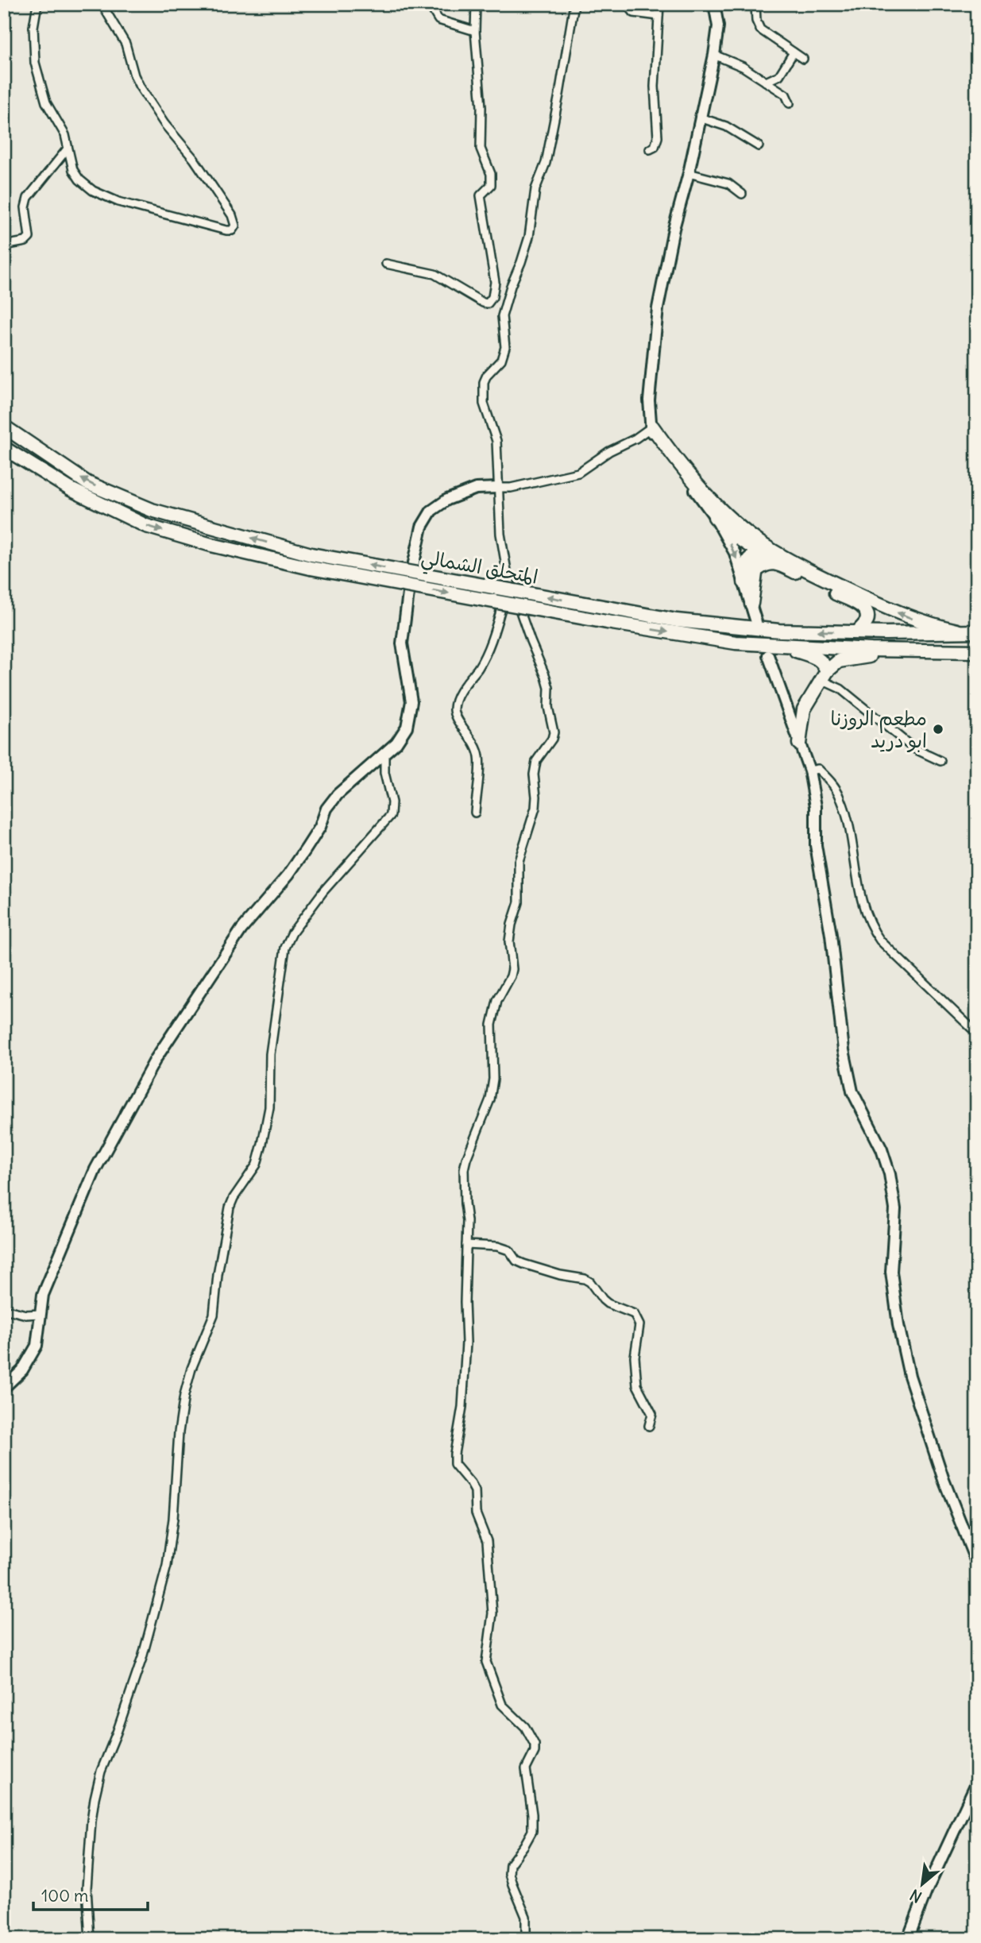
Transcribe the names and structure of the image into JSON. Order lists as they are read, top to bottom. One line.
{"streets":{"highway":["المتحلق الشمالي"]},"places":["مطعم الروزنا ابو دريد"],"scale_bar":"100 m","north":"bottom left"}
